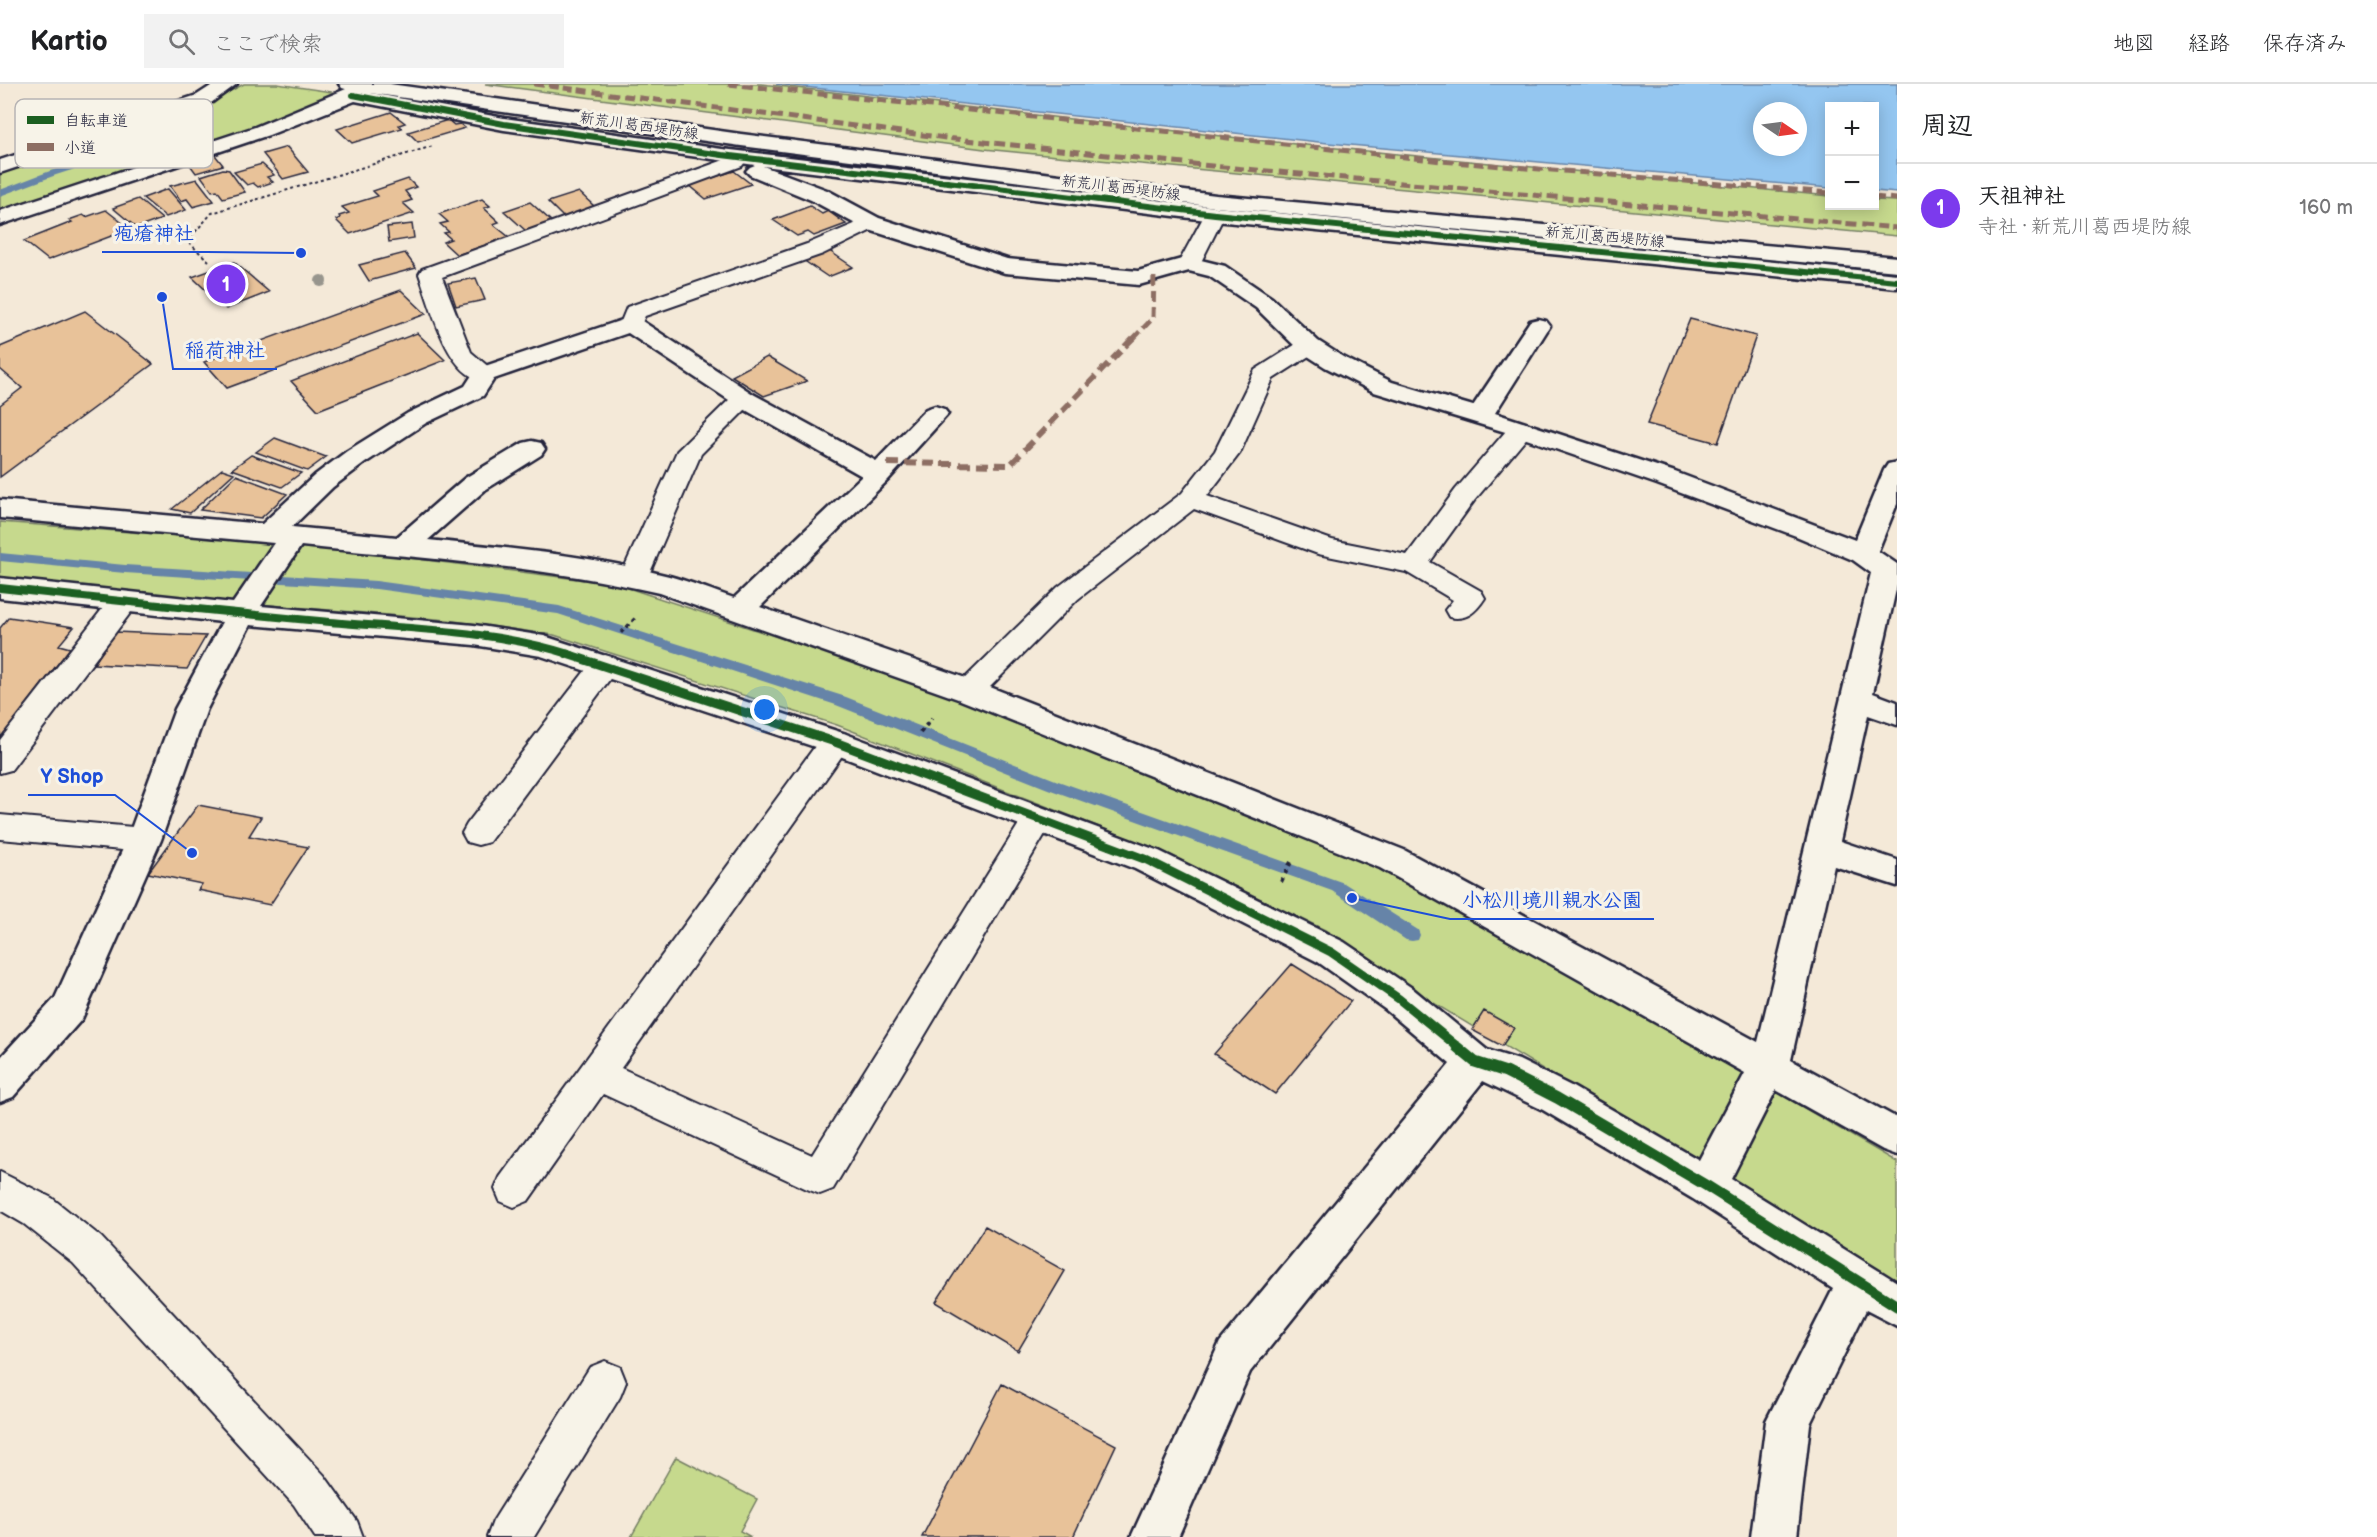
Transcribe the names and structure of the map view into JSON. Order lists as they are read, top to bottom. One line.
{"streets":{"street":["新荒川葛西堤防線"]},"places":["疱瘡神社","稲荷神社","Y Shop","小松川境川親水公園"],"legend":["自転車道","小道"],"north":"right","page":{"header":"Kartio","search":"ここで検索","nav":["地図","経路","保存済み"],"heading":"周辺","map_buttons":["+","−"],"list":[{"mark":"1","name":"天祖神社","note":"寺社 · 新荒川葛西堤防線","value":"160 m"}],"pins":"1"}}
